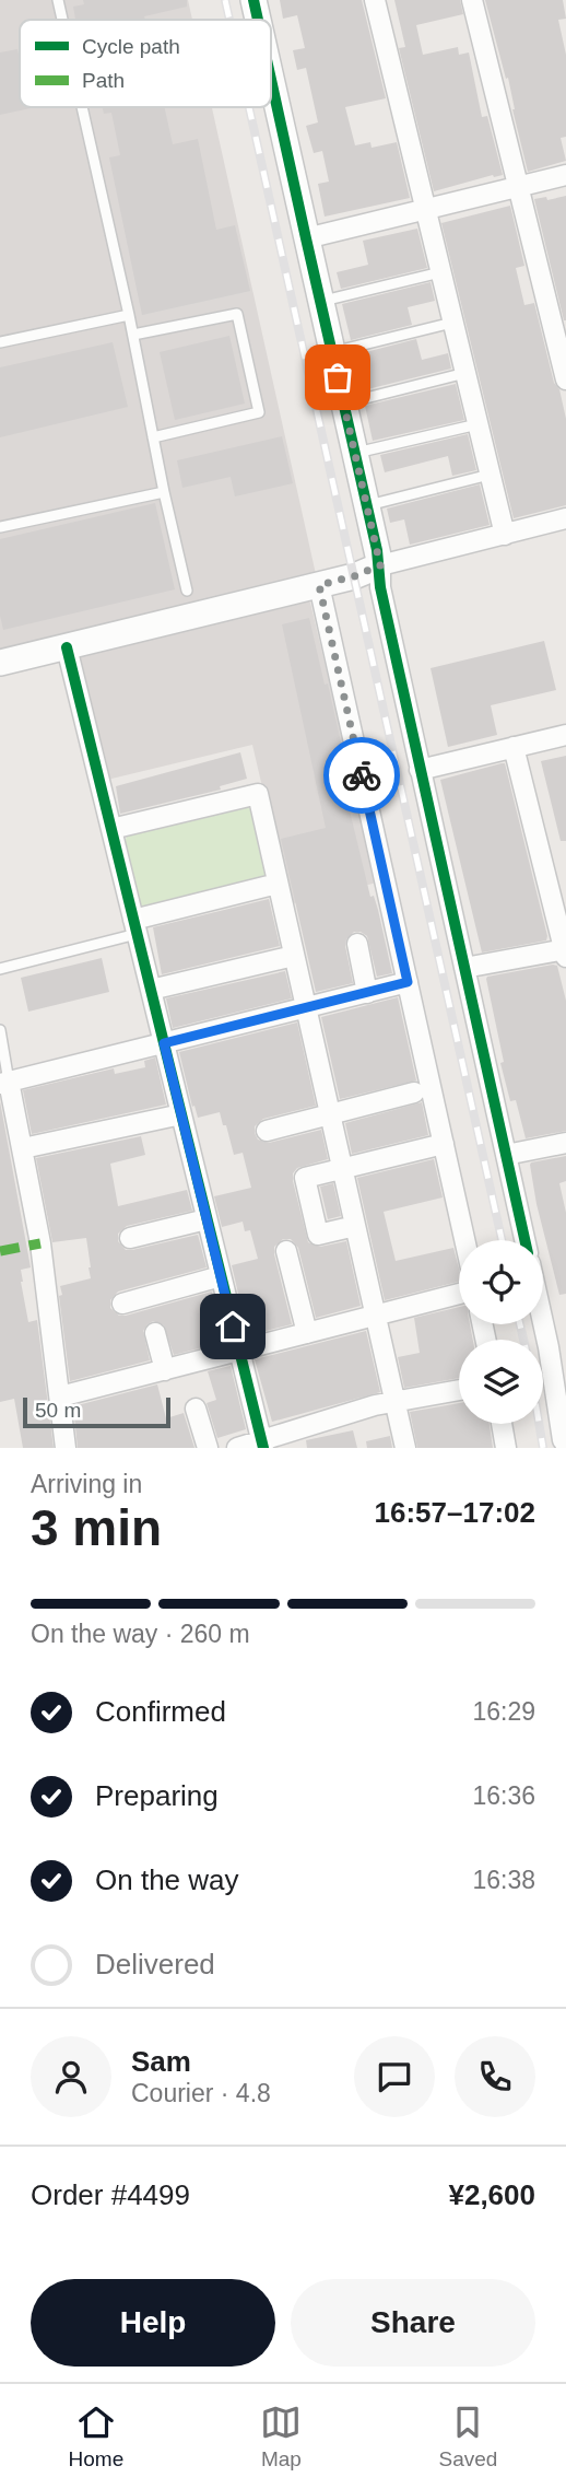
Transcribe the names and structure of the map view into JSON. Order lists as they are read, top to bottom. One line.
{"legend":["Cycle path","Path"],"scale_bar":"50 m","page":{"scale":"50 m","heading":["3 min","Arriving in","16:57–17:02"],"panel":["Sam","Courier · 4.8","Order #4499","¥2,600"],"bar":"On the way · 260 m","list":[["Confirmed","16:29"],["Preparing","16:36"],["On the way","16:38"],"Delivered"],"buttons":["Help","Share"],"tabs":["Home","Map","Saved"]}}
